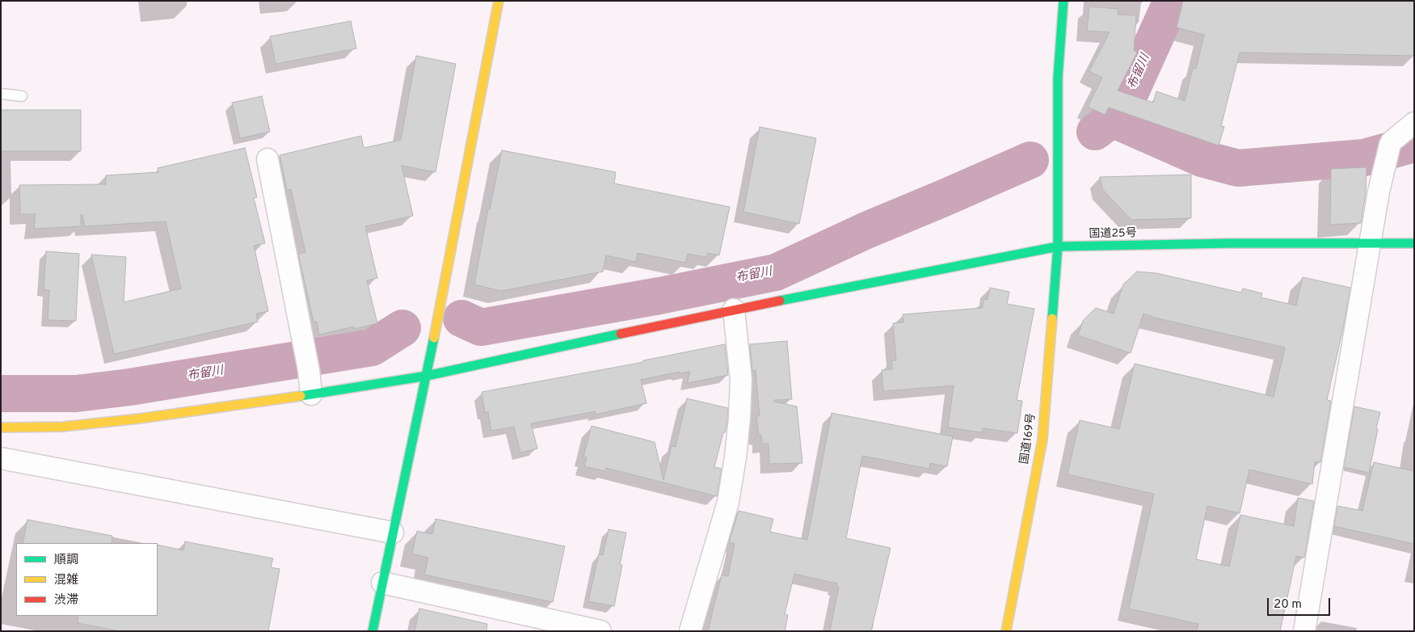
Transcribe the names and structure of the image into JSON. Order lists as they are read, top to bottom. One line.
{"streets":{"main road":["国道25号","国道169号"]},"crossings":[["国道25号","国道169号"]],"water":["布留川"],"legend":["順調","混雑","渋滞"],"scale_bar":"20 m"}
